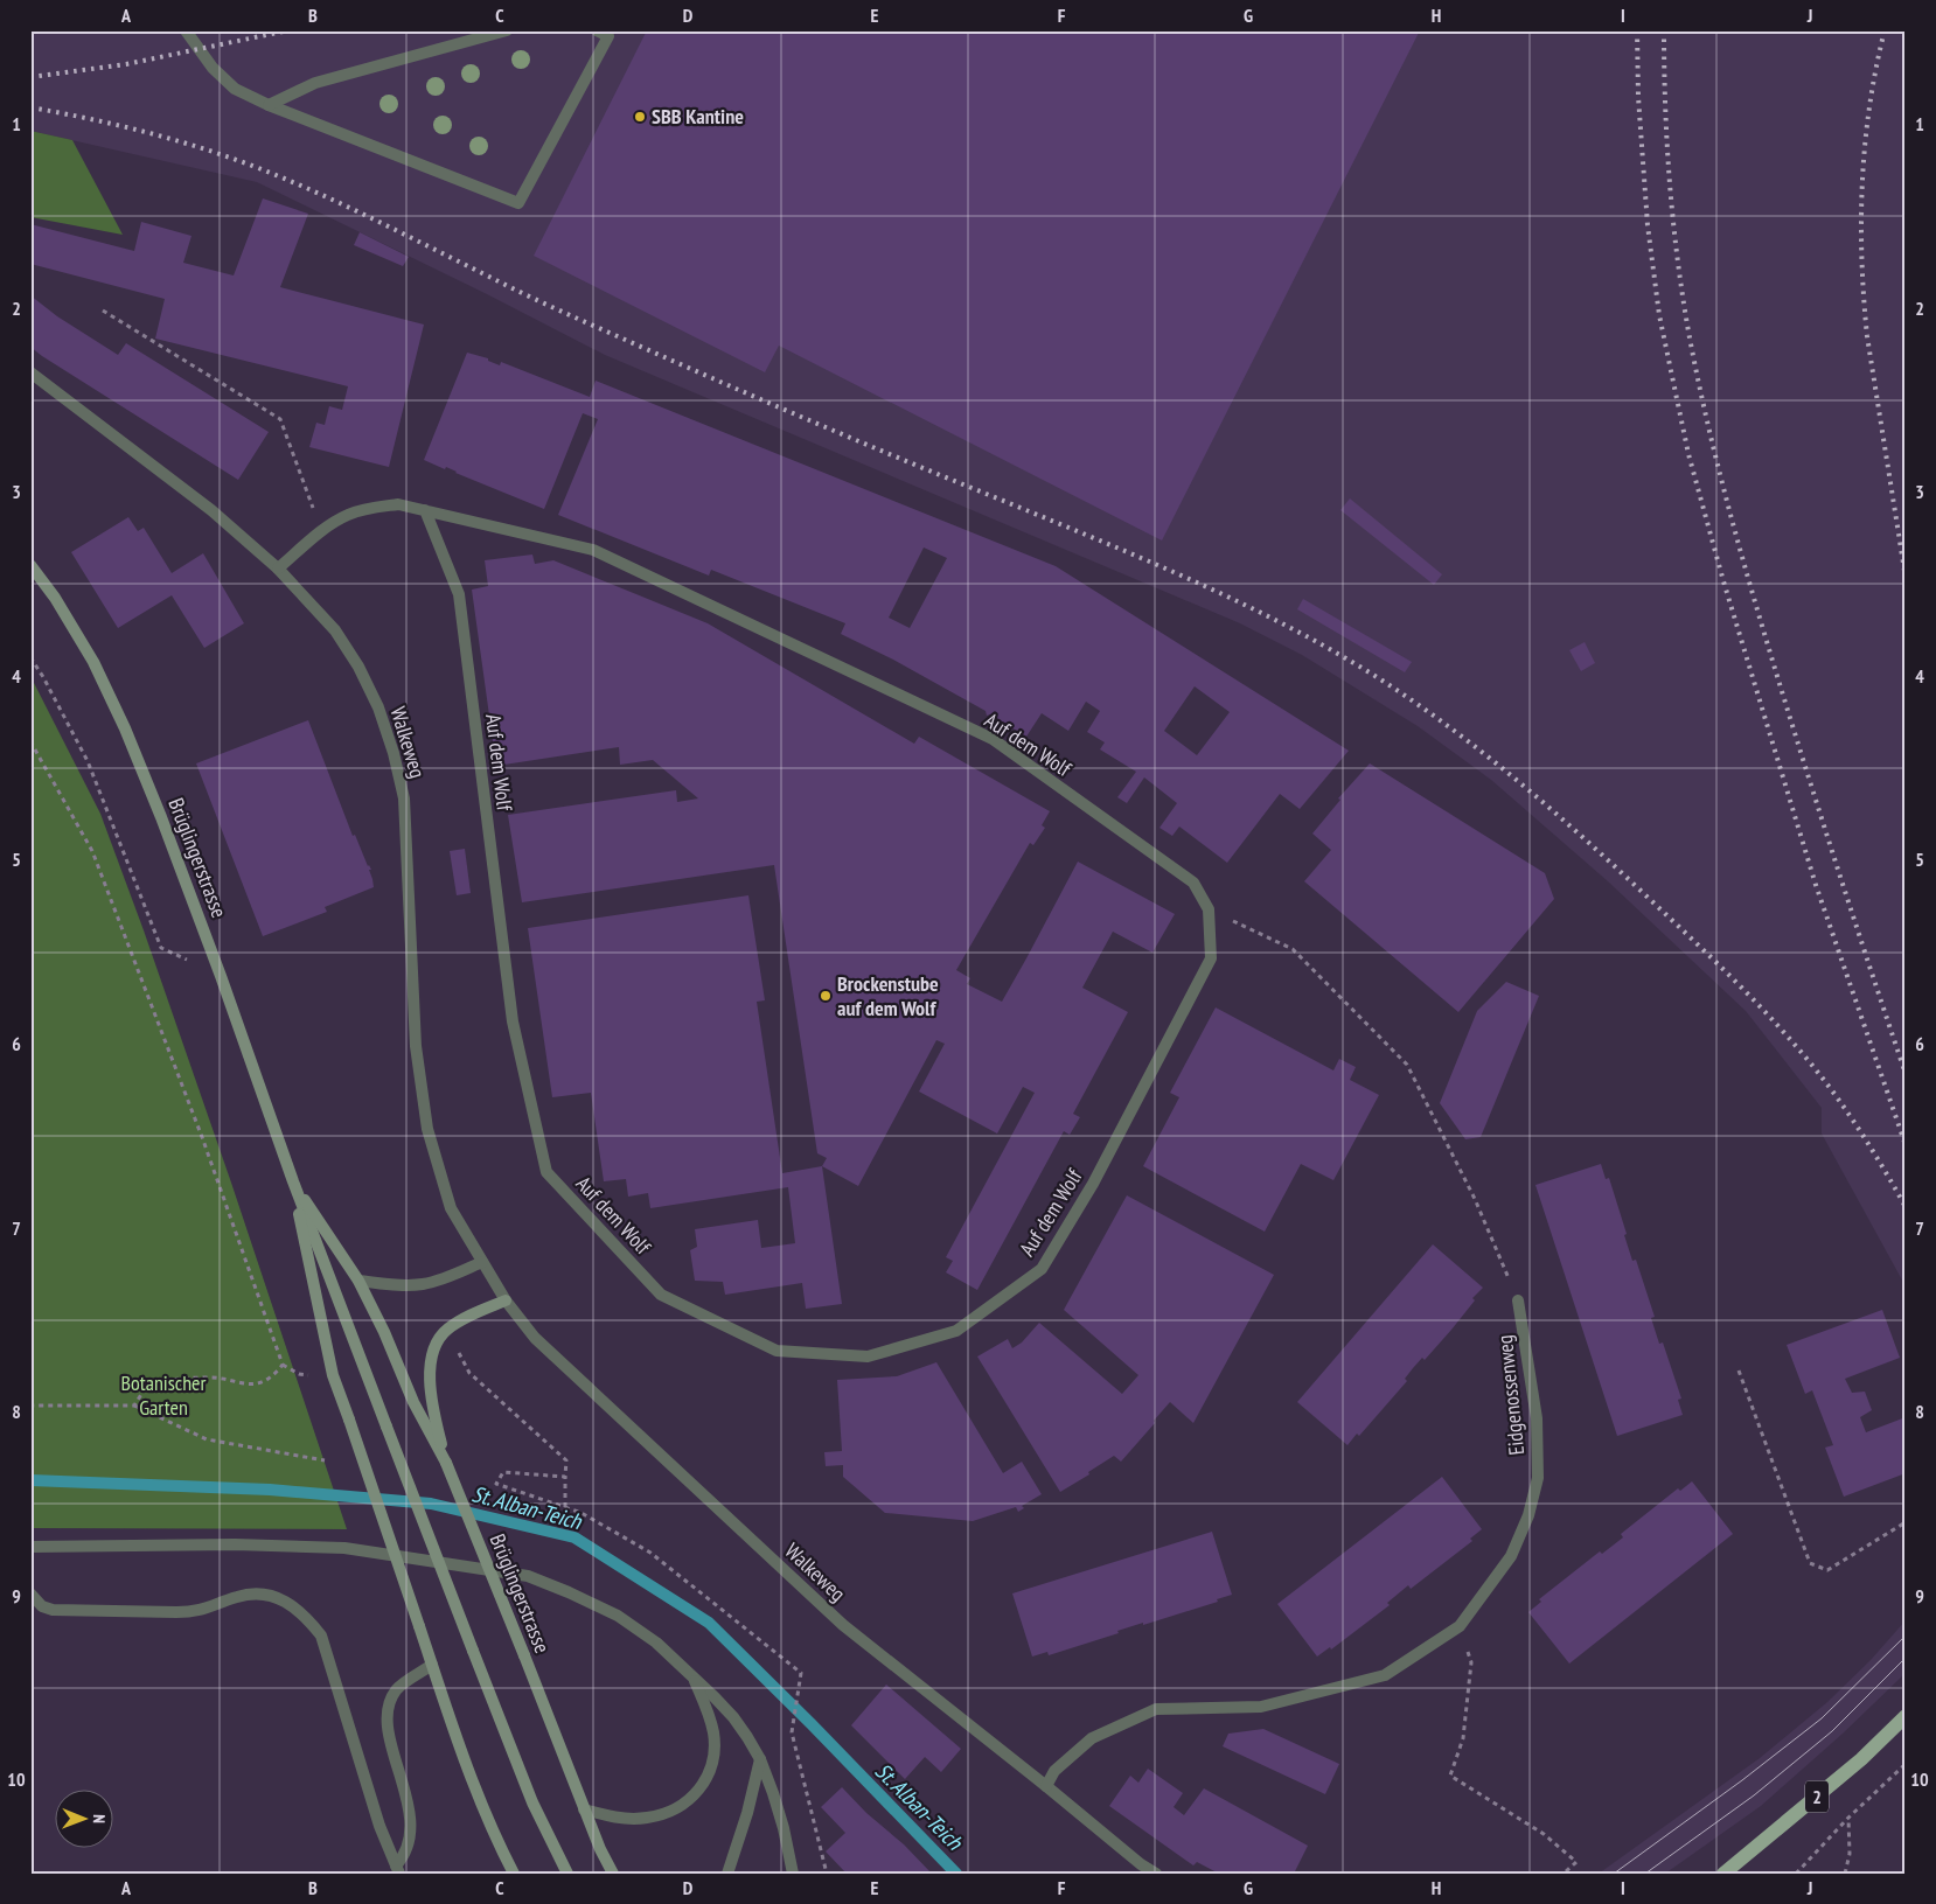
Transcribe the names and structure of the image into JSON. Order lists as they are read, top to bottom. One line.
{"streets":{"main road":["Brüglingerstrasse","2"],"street":["Walkeweg","Auf dem Wolf","Eidgenossenweg"]},"crossings":[["Walkeweg","Auf dem Wolf"],["Walkeweg","Eidgenossenweg"]],"water":["St. Alban-Teich"],"parks":["Botanischer Garten"],"places":["SBB Kantine","Brockenstube auf dem Wolf"],"north":"right","grid":{"columns":["A","B","C","D","E","F","G","H","I","J"],"rows":["1","2","3","4","5","6","7","8","9","10"]}}
